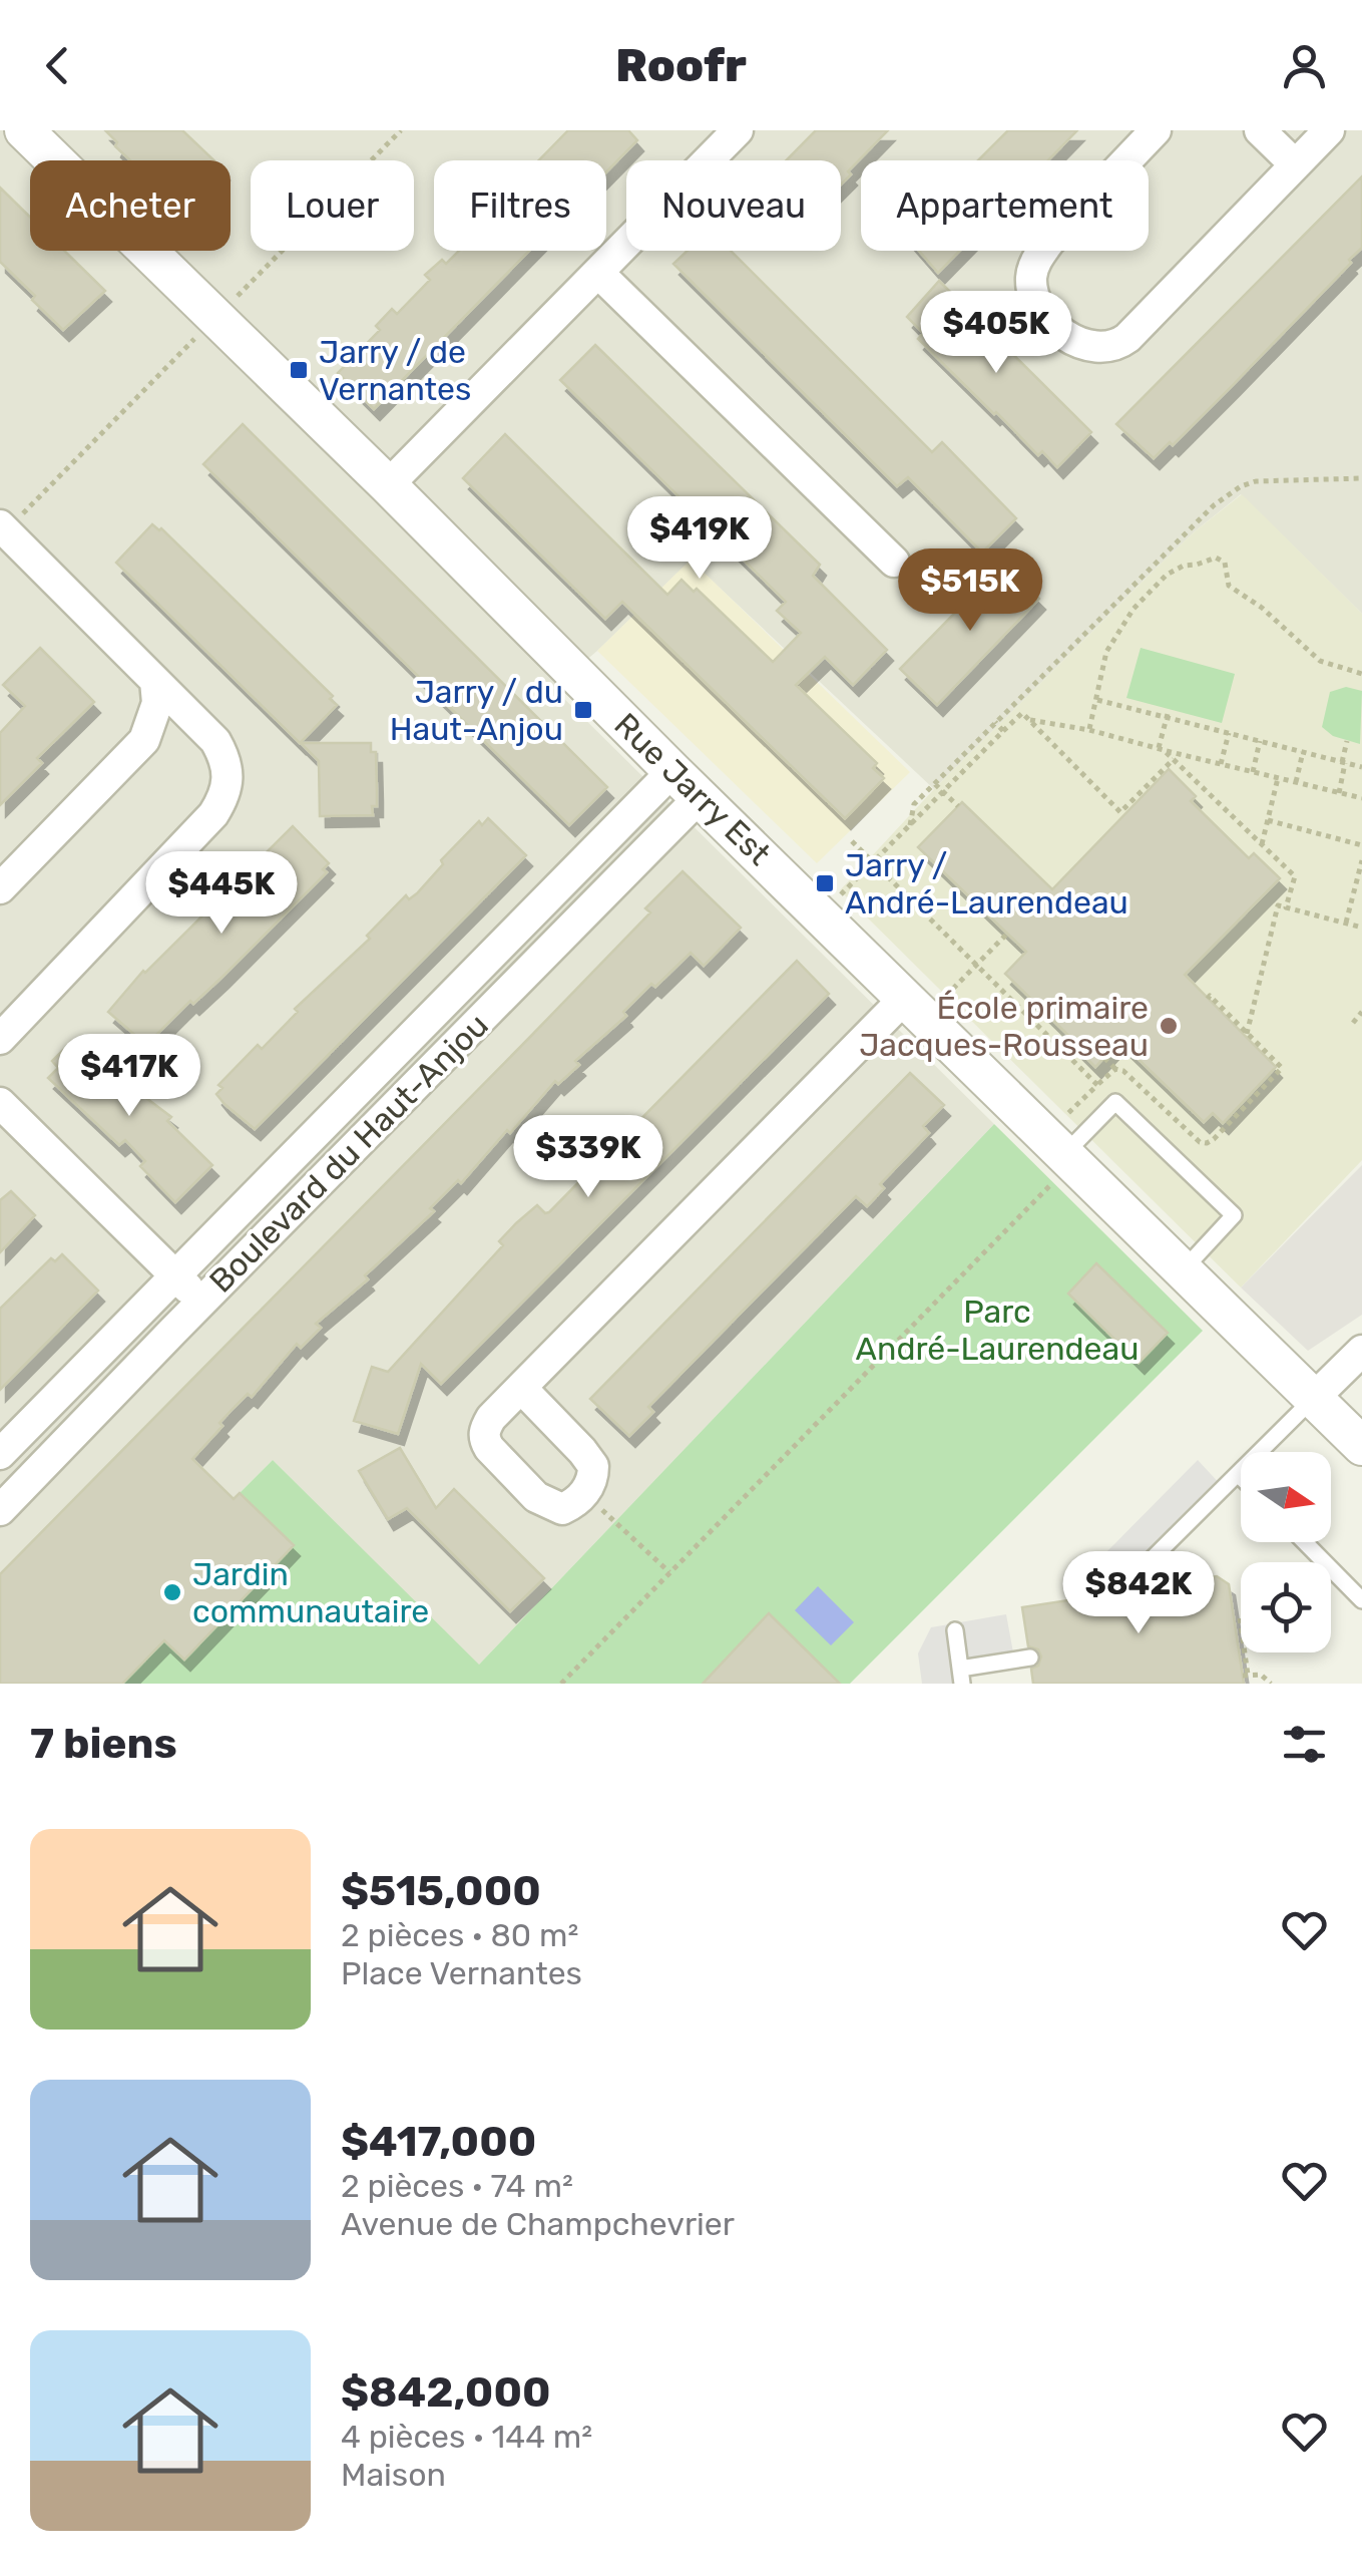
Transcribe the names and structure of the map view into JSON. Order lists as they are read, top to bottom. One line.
{"streets":{"street":["Rue Jarry Est","Boulevard du Haut-Anjou"]},"crossings":[["Rue Jarry Est","Boulevard du Haut-Anjou"]],"parks":["Parc André-Laurendeau"],"places":{"transit":["Jarry / de Vernantes","Jarry / du Haut-Anjou","Jarry / André-Laurendeau"],"other":["École primaire Jacques-Rousseau","Jardin communautaire"]},"north":"right","page":{"header":"Roofr","chip":["Acheter","Louer","Filtres","Nouveau","Appartement"],"price":["$405K","$419K","$515K","$445K","$417K","$339K","$842K"],"heading":"7 biens","list":[{"name":"$515,000","note":"2 pièces · 80 m² · Place Vernantes"},{"name":"$417,000","note":"2 pièces · 74 m² · Avenue de Champchevrier"},{"name":"$842,000","note":"4 pièces · 144 m² · Maison"}]}}
